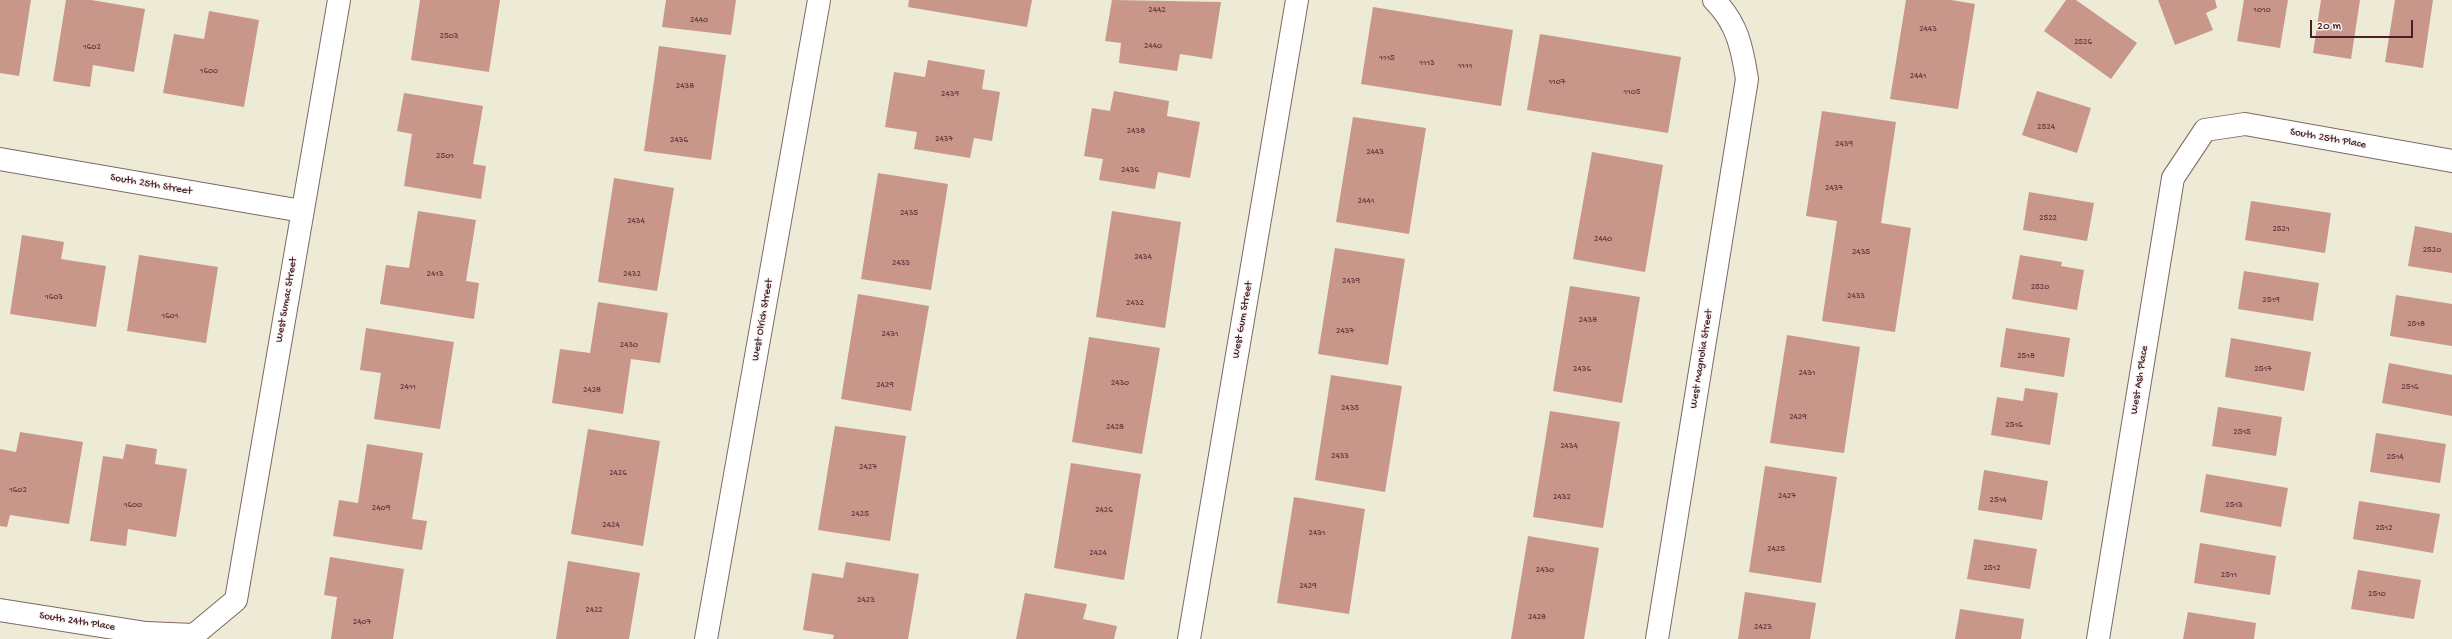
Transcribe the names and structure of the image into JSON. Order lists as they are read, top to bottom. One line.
{"streets":{"street":["South 25th Place","South 25th Street","West Sumac Street","West Olrich Street","West Gum Street","West Magnolia Street","West Ash Place","South 24th Place"]},"crossings":[["South 25th Place","West Ash Place"],["South 25th Street","West Sumac Street"],["West Sumac Street","South 24th Place"]],"house_numbers":["2442","1010","2440","2443","2503","2526","2440","1602","1115","1113","1111","1600","2441","1107","2438","1105","2439","2524","2438","2437","2436","2439","2443","2501","2436","2437","2441","2435","2522","2434","2521","2440","2520","2435","2434","2433","2413","2432","2439","2520","2433","1603","2519","2432","1601","2438","2518","2437","2431","2430","2518","2436","2517","2431","2430","2429","2411","2516","2428","2435","2429","2516","2428","2515","2434","2433","2514","2427","2426","1602","2427","2432","2514","1600","2513","2409","2426","2425","2424","2512","2431","2425","2424","2512","2430","2511","2429","2510","2423","2422","2428","2407","2423"],"scale_bar":"20 m"}
